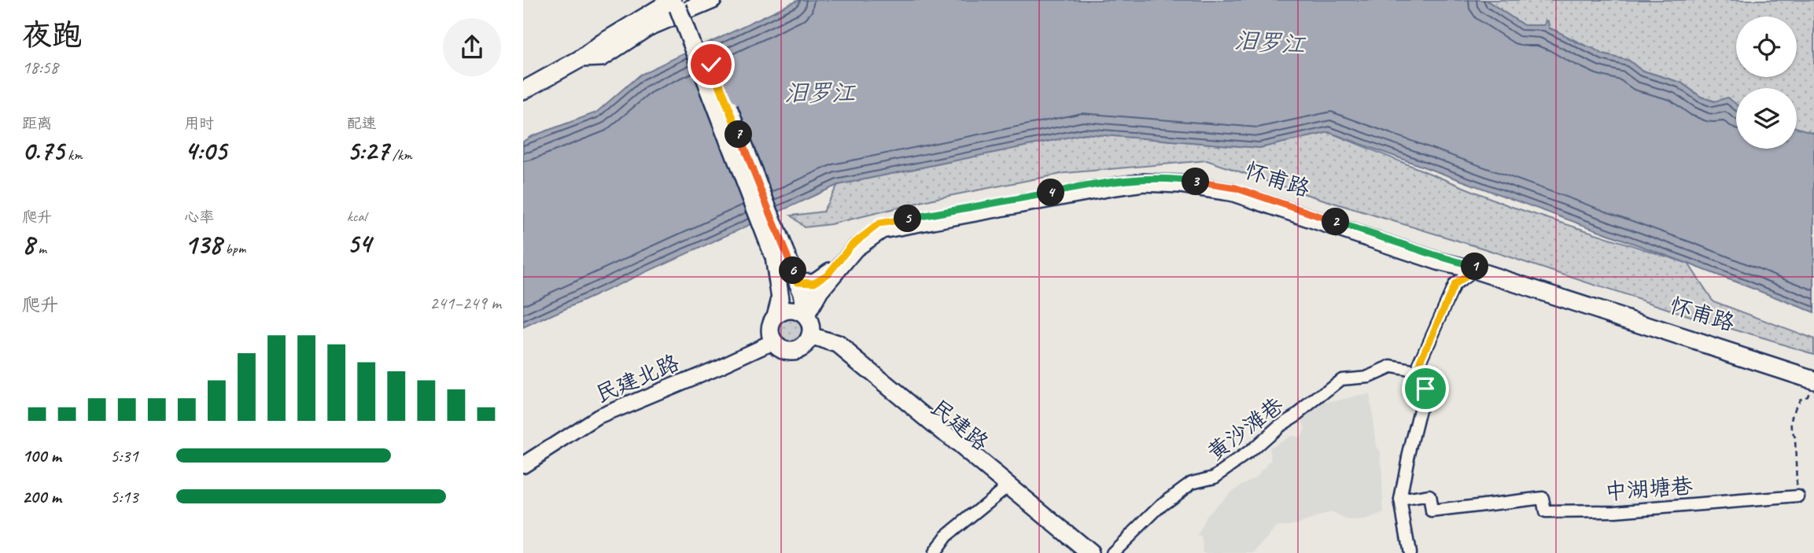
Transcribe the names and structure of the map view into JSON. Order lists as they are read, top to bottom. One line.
{"streets":{"main road":["怀甫路","民建路"],"street":["民建北路","黄沙滩巷","中湖塘巷"]},"crossings":[["民建北路","民建路"]],"water":["汨罗江"],"page":{"heading":["夜跑","18:58"],"stats":[["距离","0.75 km"],["用时","4:05"],["配速","5:27 /km"],["爬升","8 m"],["心率","138 bpm"],["kcal","54"]],"pins":["7","3","4","5","2","1","6"],"chart":["爬升","241–249 m"],"list":[{"name":"100 m","note":"5:31"},{"name":"200 m","note":"5:13"}]}}
